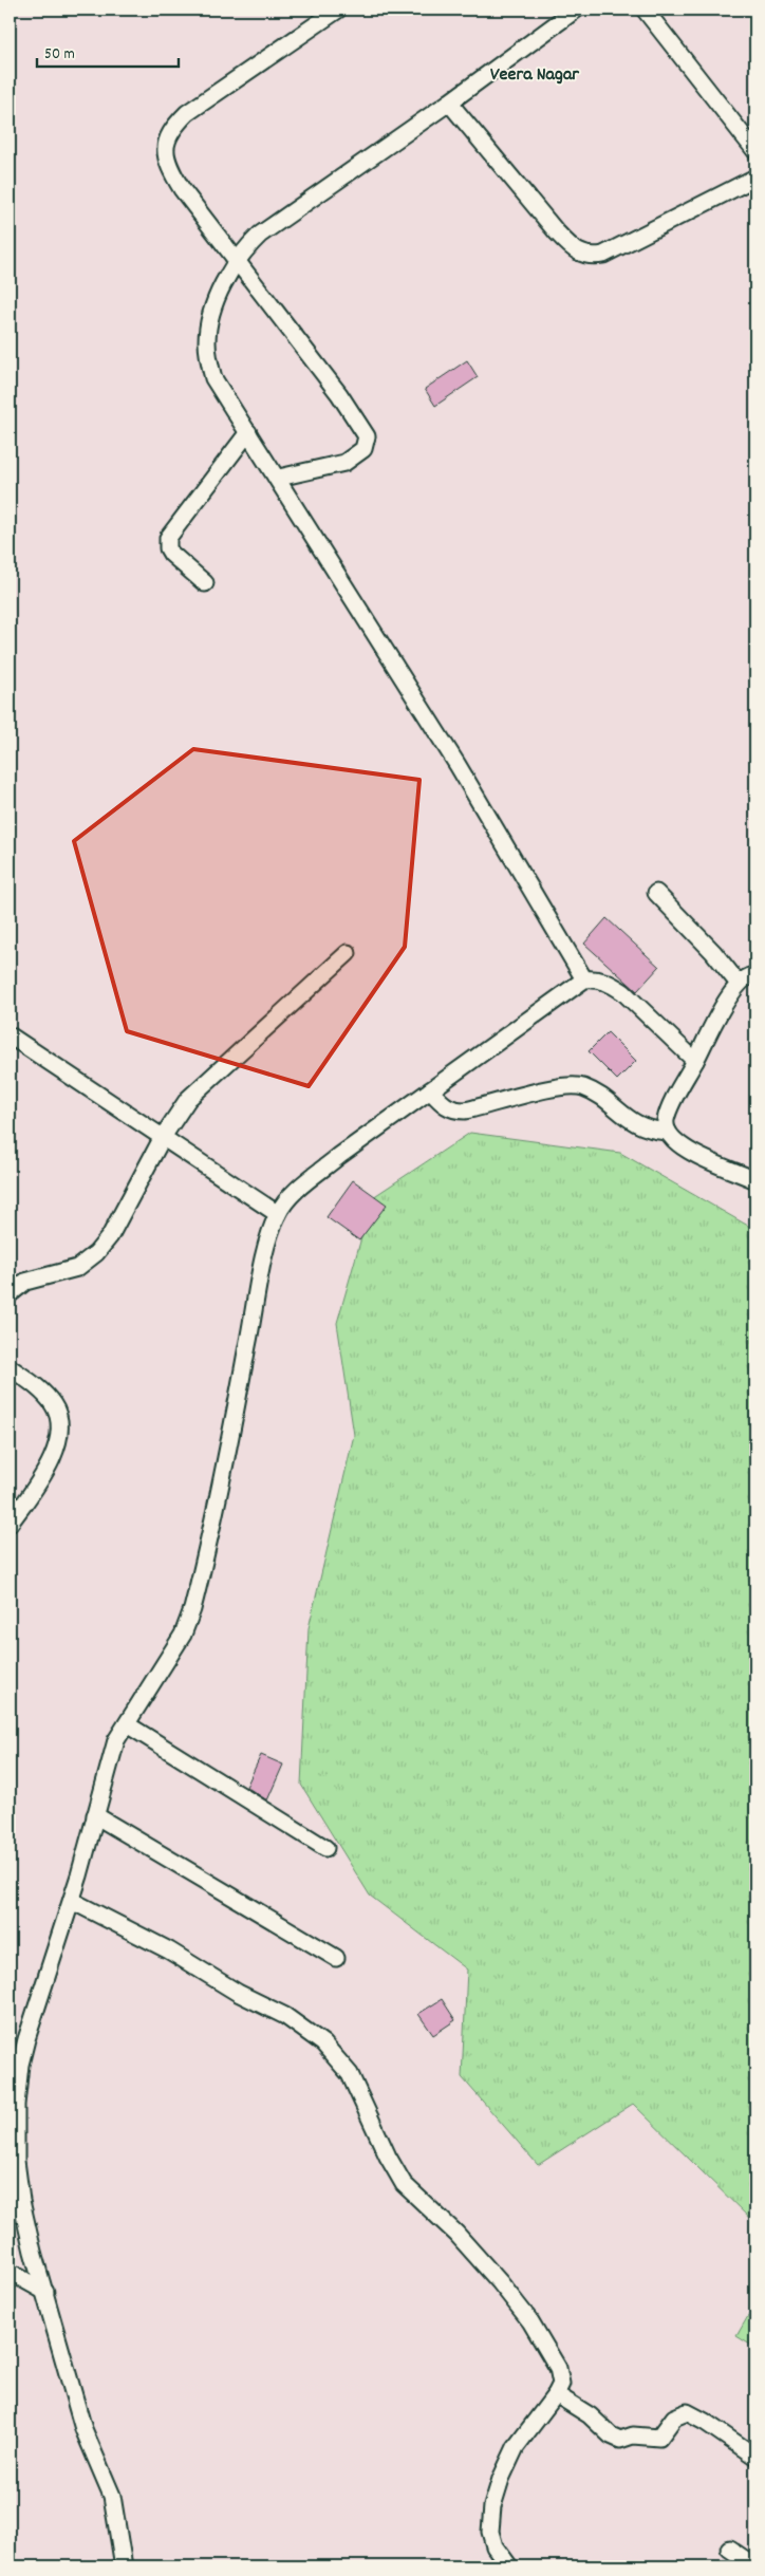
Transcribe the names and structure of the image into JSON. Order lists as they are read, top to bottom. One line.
{"districts":["Veera Nagar"],"scale_bar":"50 m"}
